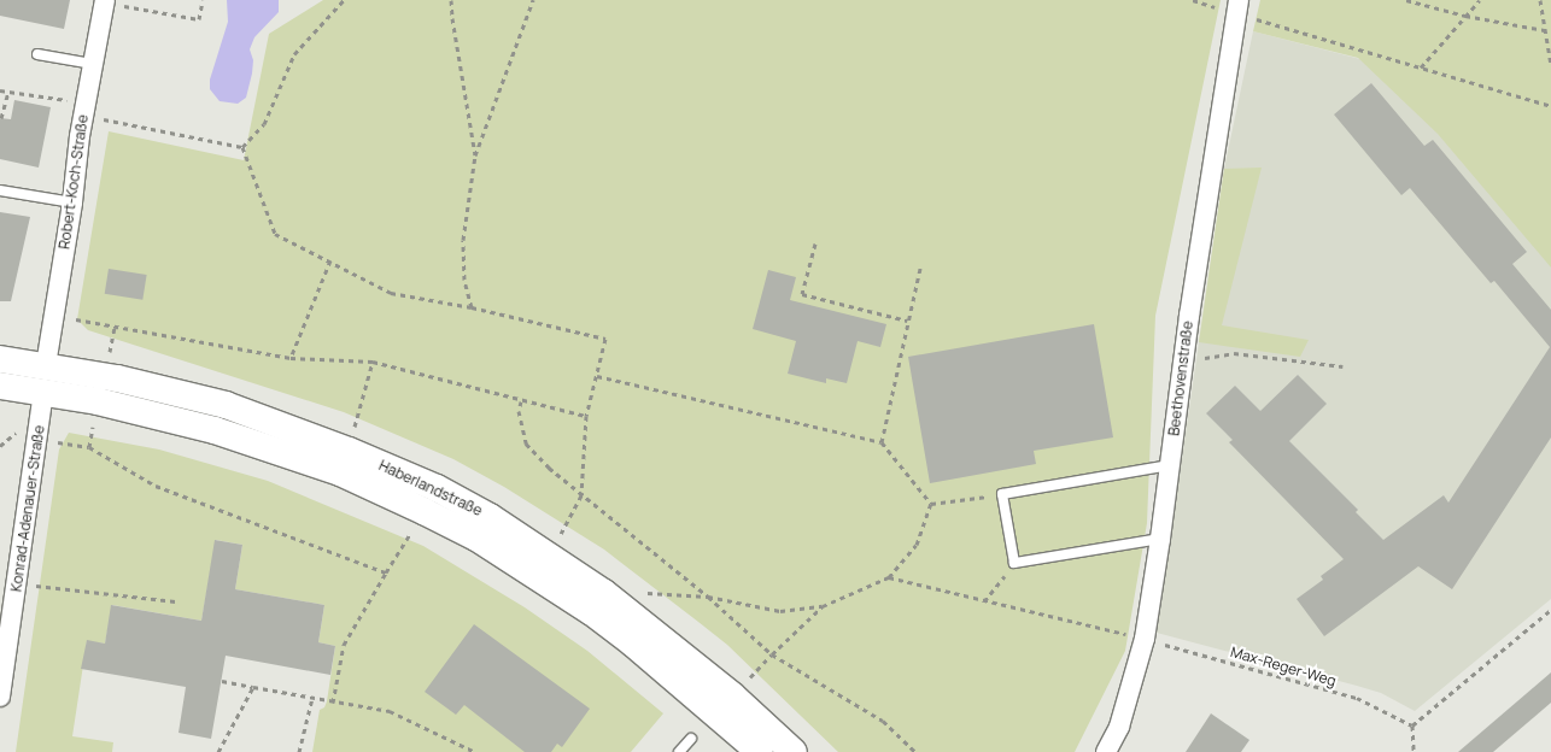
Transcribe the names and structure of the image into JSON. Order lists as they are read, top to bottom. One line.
{"streets":{"street":["Robert-Koch-Straße","Beethovenstraße","Haberlandstraße","Konrad-Adenauer-Straße"],"path":["Max-Reger-Weg"]},"crossings":[["Robert-Koch-Straße","Haberlandstraße"],["Robert-Koch-Straße","Konrad-Adenauer-Straße"],["Beethovenstraße","Max-Reger-Weg"],["Haberlandstraße","Konrad-Adenauer-Straße"]]}
